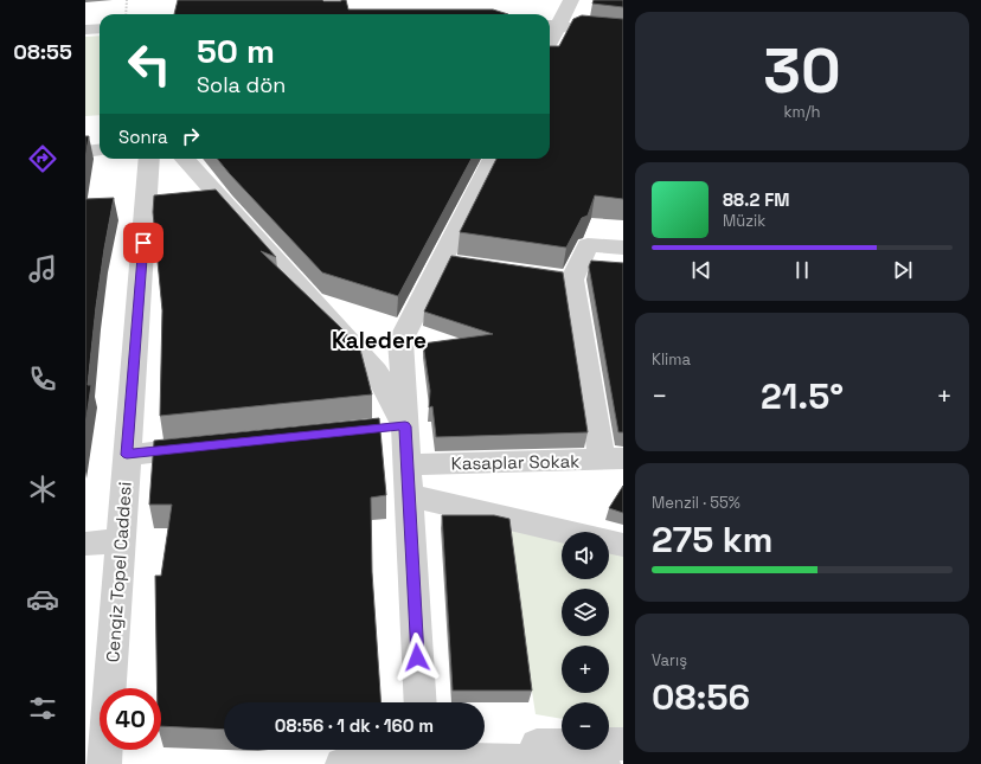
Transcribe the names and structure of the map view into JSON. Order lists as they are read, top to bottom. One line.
{"streets":{"street":["Kasaplar Sokak","Cengiz Topel Caddesi"]},"districts":["Kaledere"],"page":{"tabs":"08:55","tile":[["30","km/h"],"Klima",["Menzil · 55%","275 km"],["Varış","08:56"]],"turn":["50 m","Sola dön"],"then":"Sonra","song":["88.2 FM","Müzik"],"heat":["−","21.5°","+"],"map_buttons":["+","−"],"limit":"40","trip":"08:56 · 1 dk · 160 m"}}
